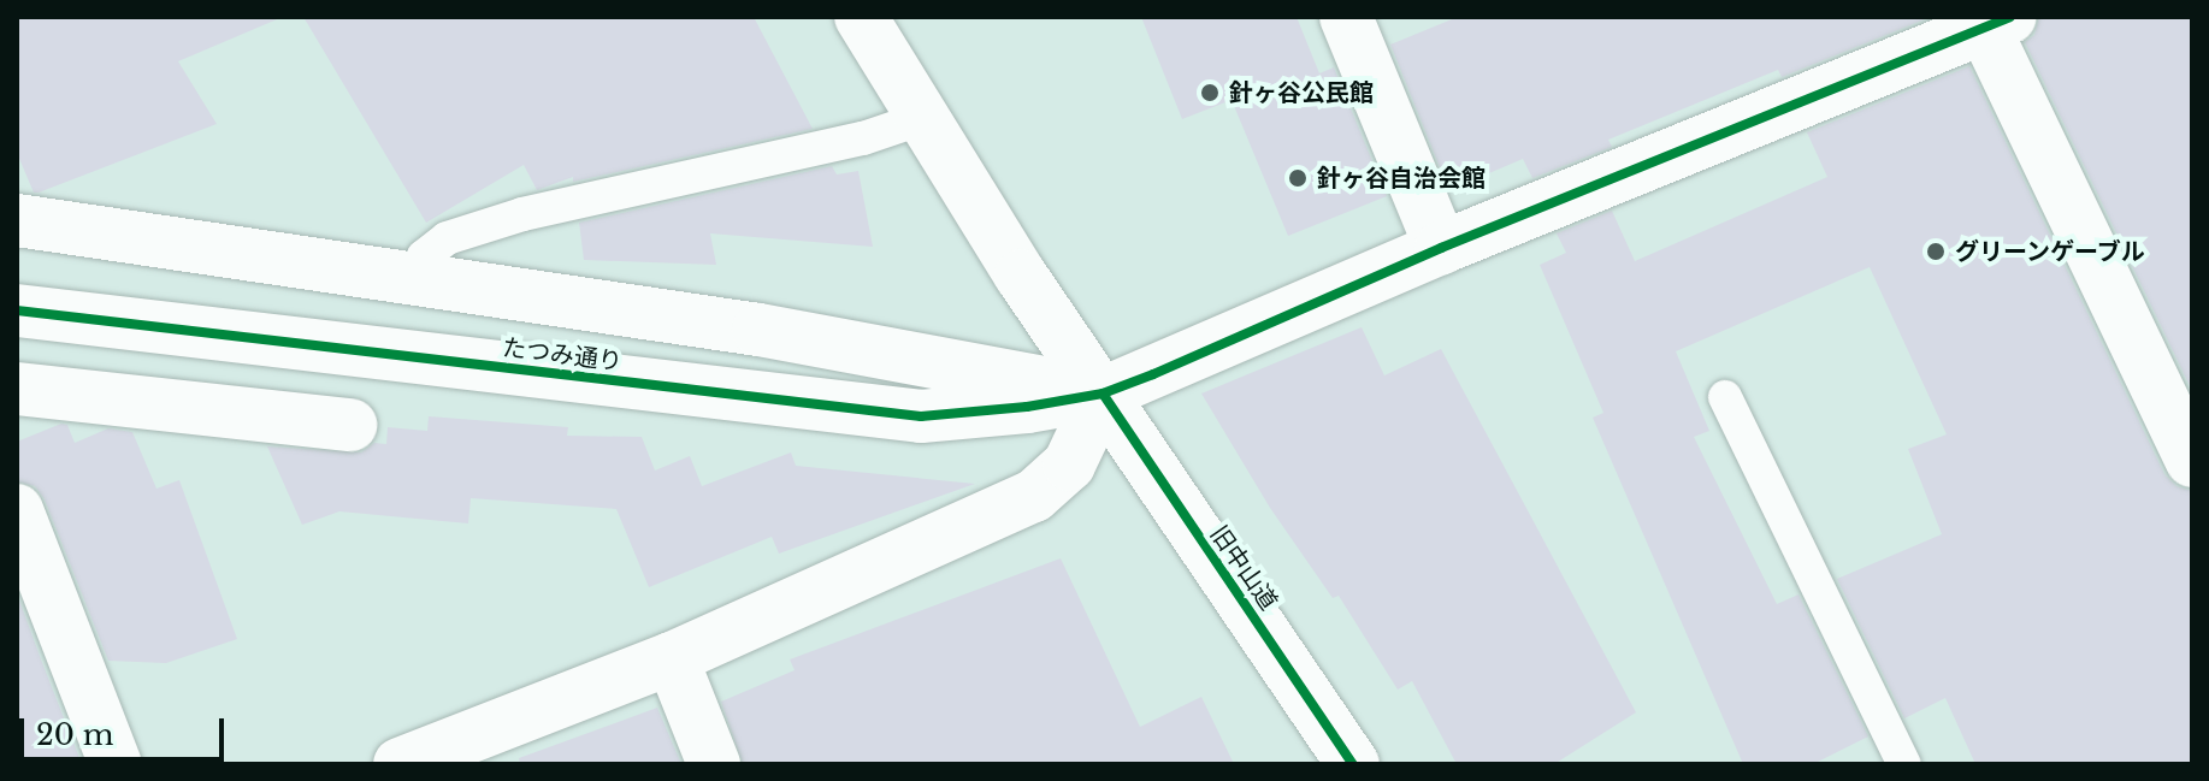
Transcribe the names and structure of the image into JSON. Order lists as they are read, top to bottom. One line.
{"streets":{"street":["たつみ通り","旧中山道"]},"crossings":[["たつみ通り","旧中山道"]],"places":["針ヶ谷公民館","針ヶ谷自治会館","グリーンゲーブル"],"scale_bar":"20 m"}
